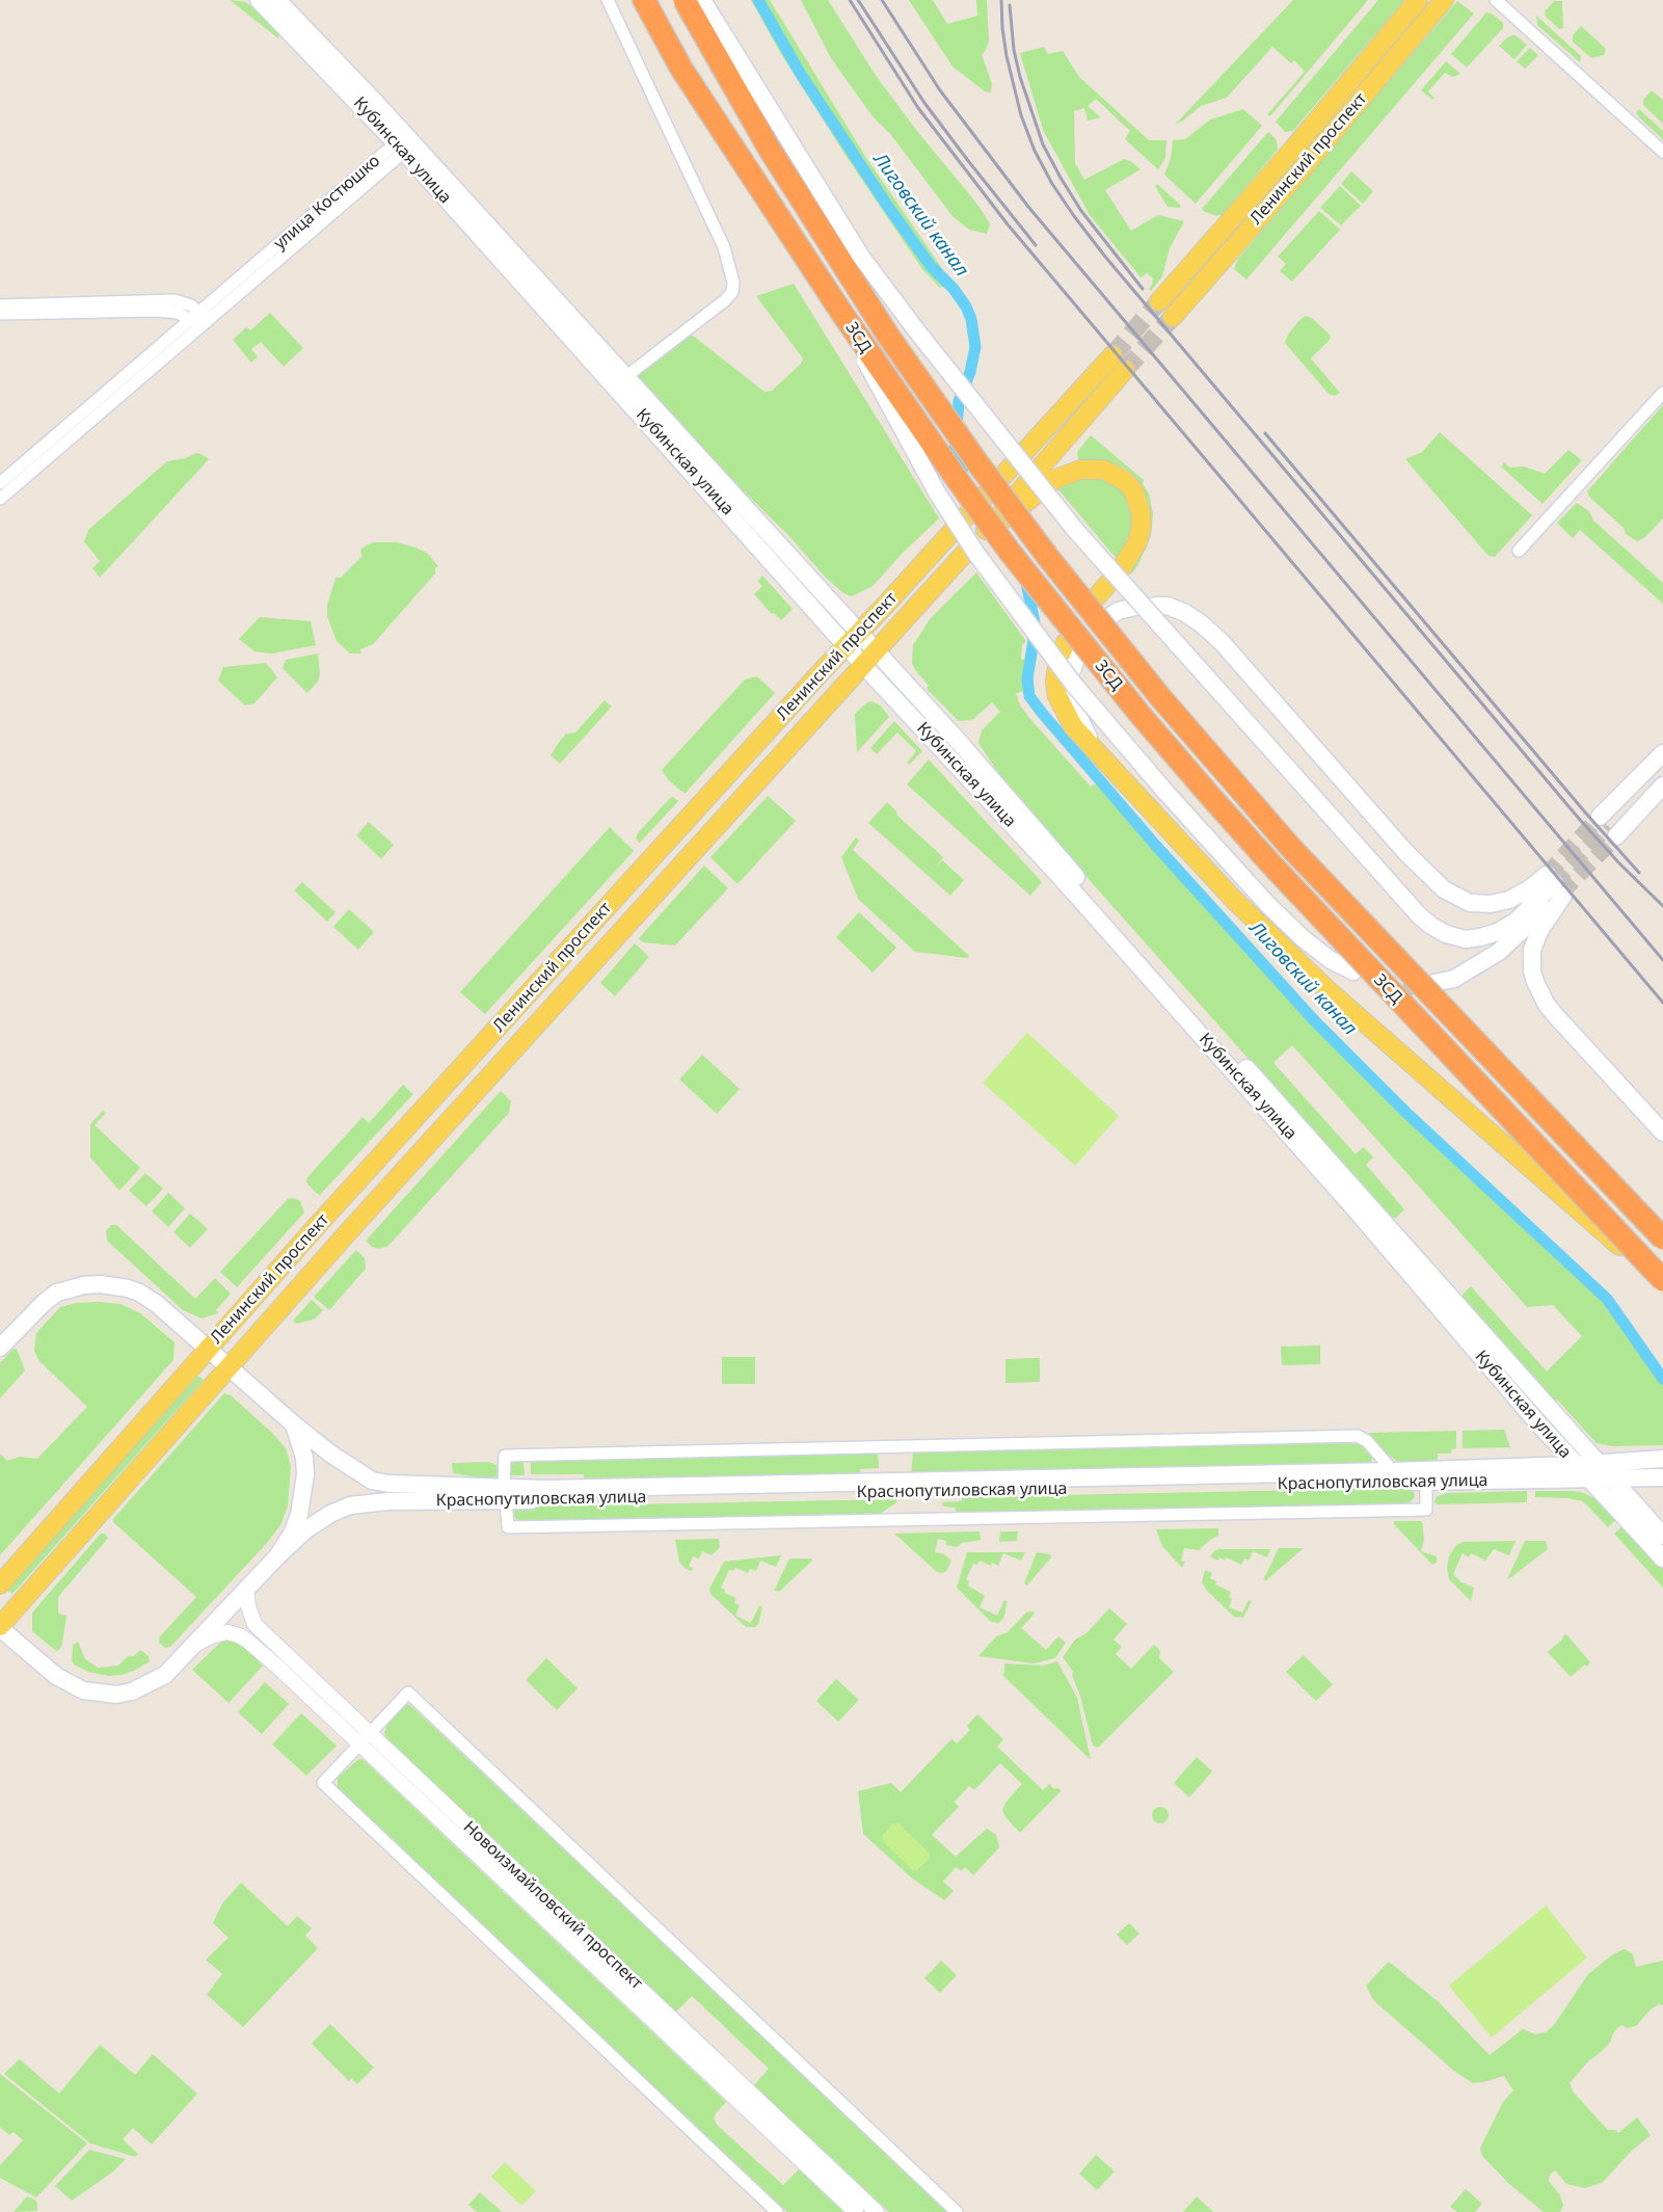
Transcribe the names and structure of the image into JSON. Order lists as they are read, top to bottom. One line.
{"streets":{"highway":["ЗСД"],"main road":["Кубинская улица","Ленинский проспект","Краснопутиловская улица"],"street":["улица Костюшко","Новоизмайловский проспект"]},"crossings":[["Кубинская улица","Ленинский проспект"],["Кубинская улица","улица Костюшко"],["Кубинская улица","Краснопутиловская улица"],["Ленинский проспект","Краснопутиловская улица"]],"water":["Лиговский канал"]}
